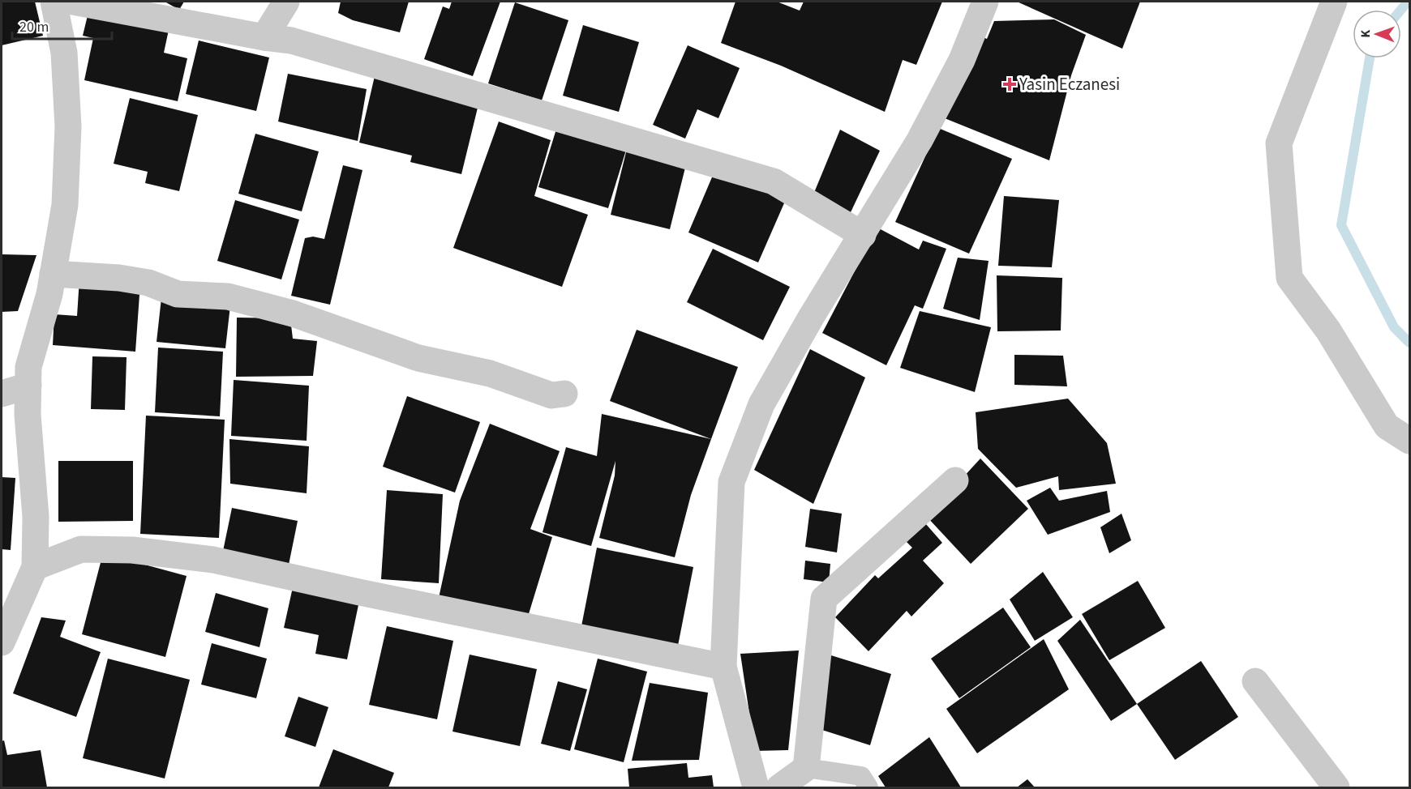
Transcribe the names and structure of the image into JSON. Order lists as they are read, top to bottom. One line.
{"places":{"health":["Yasin Eczanesi"]},"scale_bar":"20 m","north":"left"}
